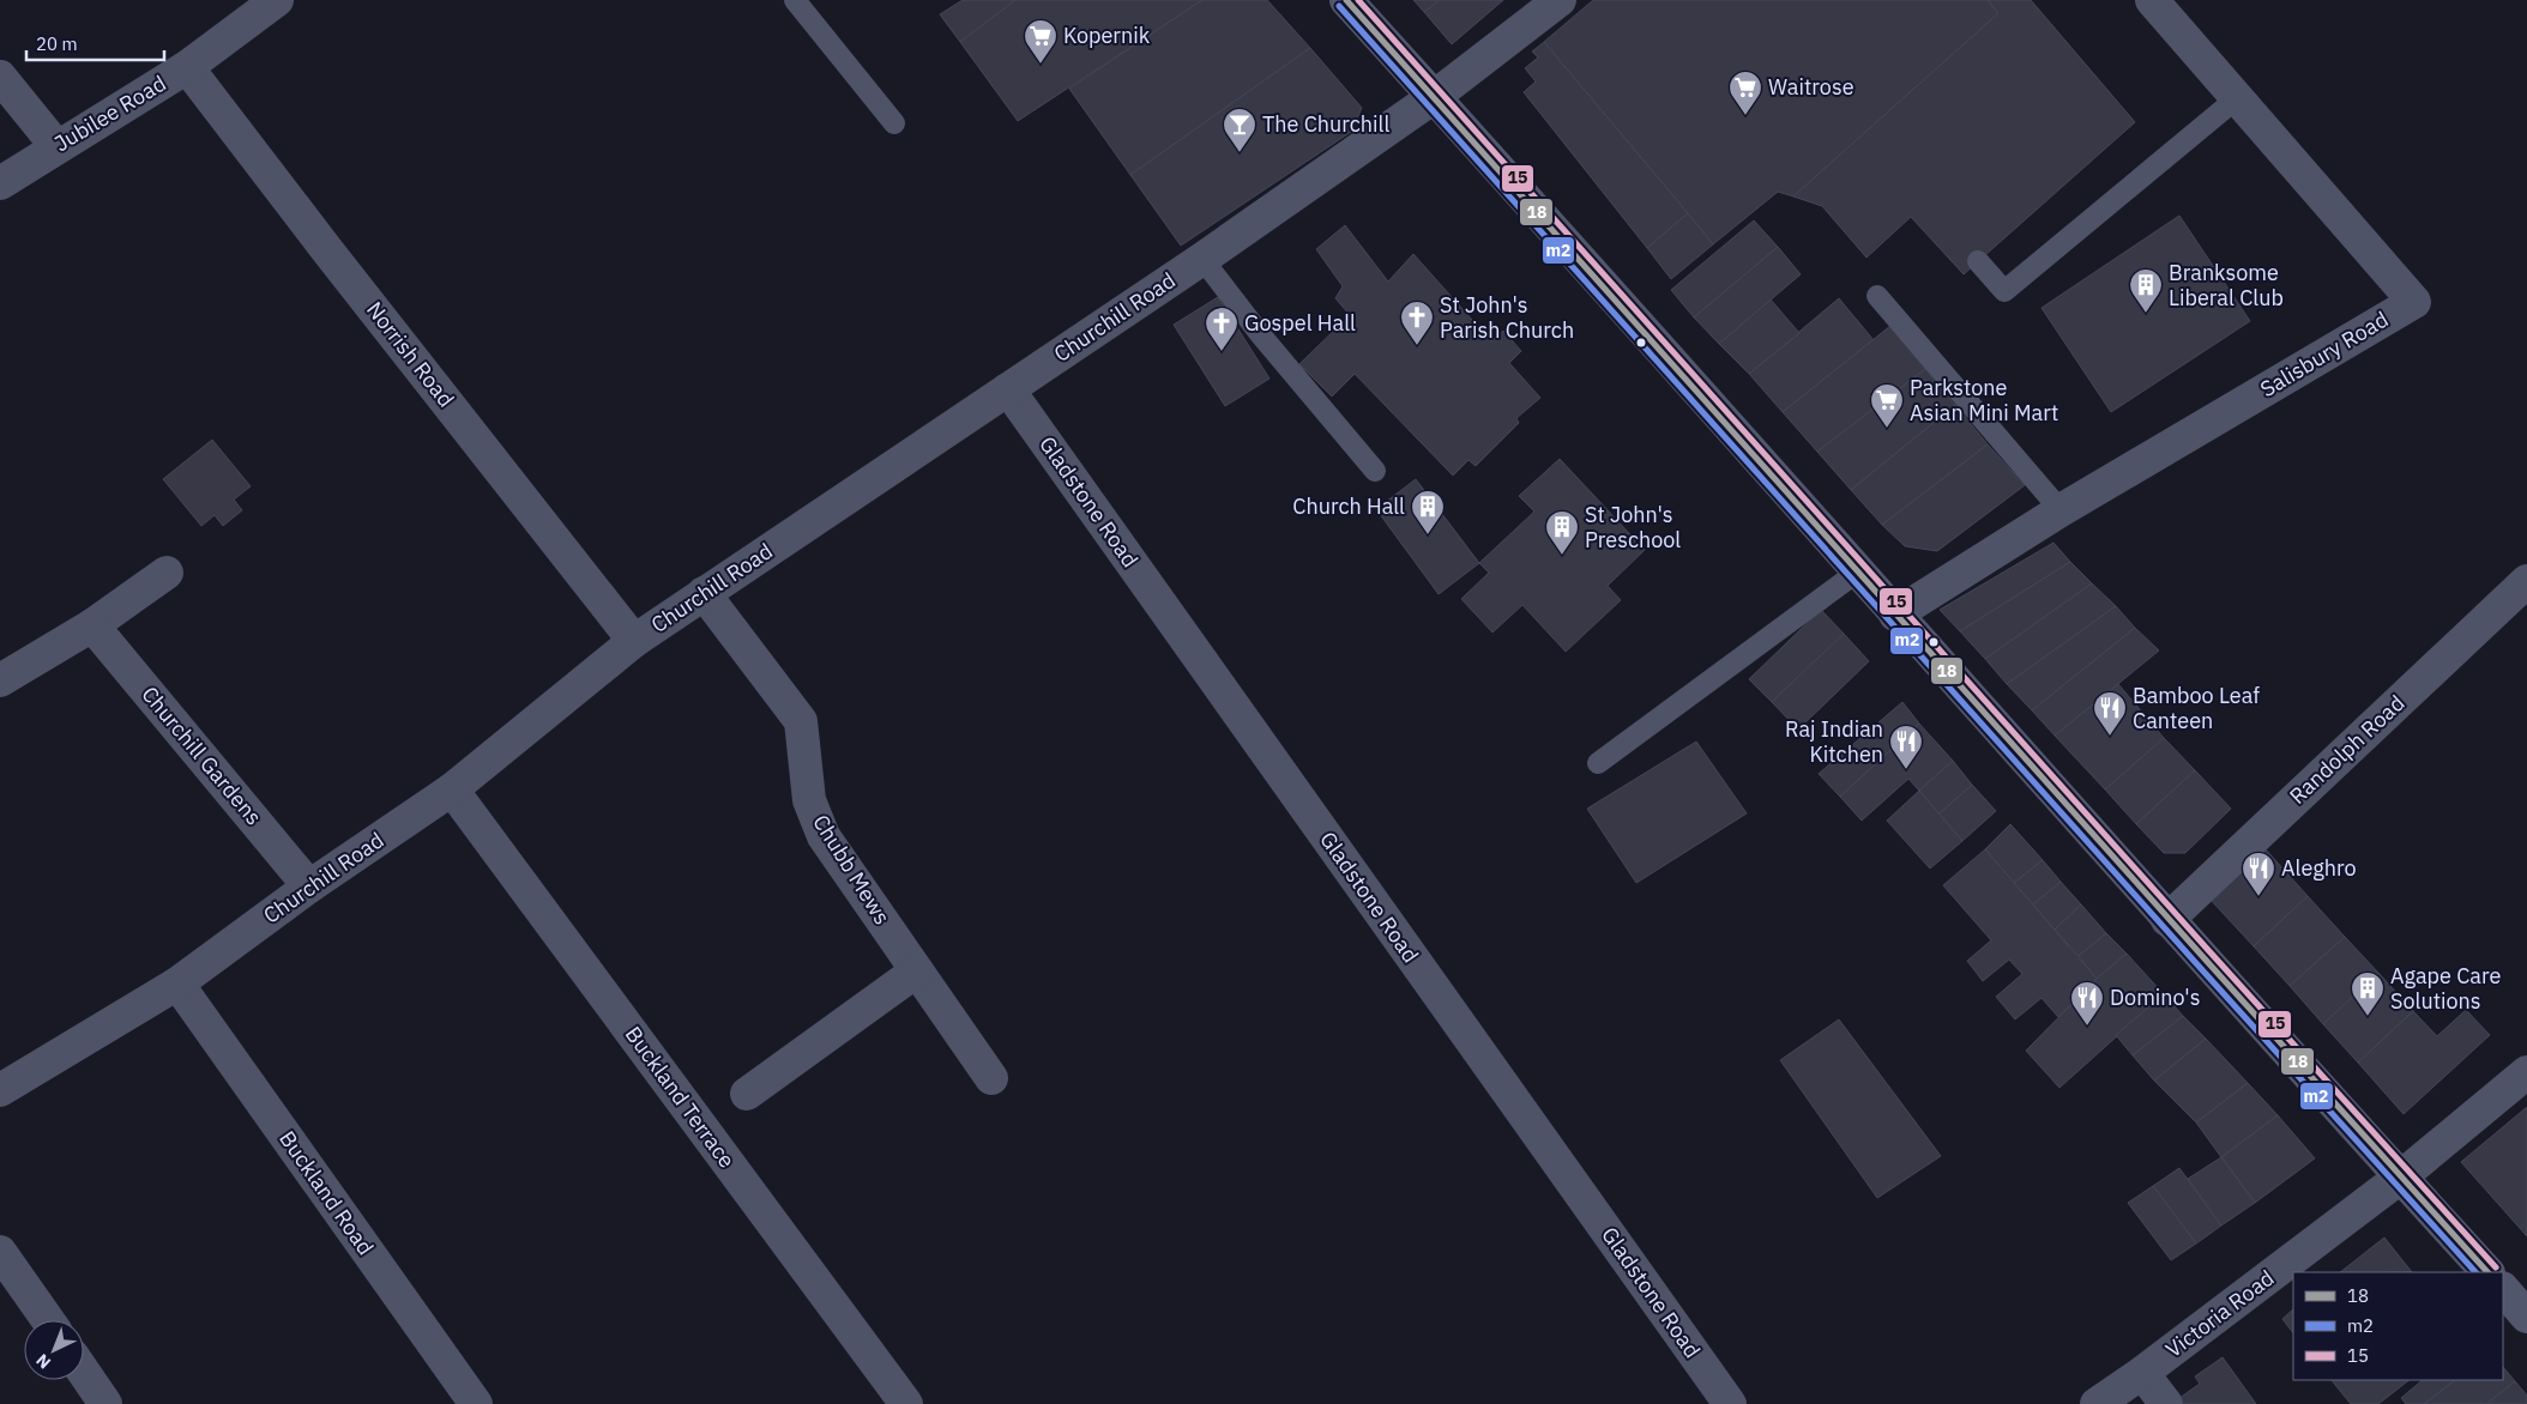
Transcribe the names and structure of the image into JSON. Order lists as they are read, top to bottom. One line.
{"streets":{"street":["Jubilee Road","Churchill Road","Norrish Road","Salisbury Road","Gladstone Road","Randolph Road","Churchill Gardens","Chubb Mews","Buckland Terrace","Buckland Road","Victoria Road"]},"crossings":[["Jubilee Road","Norrish Road"],["Churchill Road","Norrish Road"],["Churchill Road","Gladstone Road"],["Churchill Road","Churchill Gardens"],["Churchill Road","Chubb Mews"],["Churchill Road","Buckland Terrace"],["Churchill Road","Buckland Road"]],"places":{"supermarket":["Kopernik","Waitrose","Parkstone Asian Mini Mart"],"bar":["The Churchill"],"building":["Branksome Liberal Club","Church Hall","St John's Preschool","Agape Care Solutions"],"church":["St John's Parish Church","Gospel Hall"],"restaurant":["Bamboo Leaf Canteen","Raj Indian Kitchen","Aleghro","Domino's"]},"lines":["transit line 18","transit line 15","transit line m2"],"legend":["18","m2","15"],"scale_bar":"20 m","north":"bottom left"}
